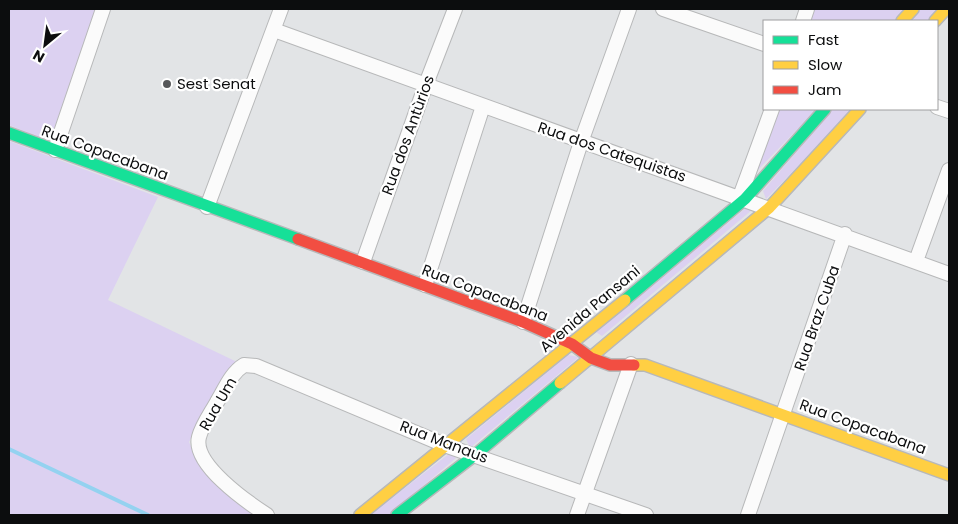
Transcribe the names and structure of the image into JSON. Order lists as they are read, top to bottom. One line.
{"streets":{"main road":["Rua Copacabana","Avenida Pansani"],"street":["Rua dos Antùrios","Rua dos Catequistas","Rua Braz Cuba","Rua Um","Rua Manaus"]},"crossings":[["Rua dos Antùrios","Rua dos Catequistas"],["Rua dos Antùrios","Rua Copacabana"],["Rua dos Catequistas","Avenida Pansani"],["Rua dos Catequistas","Rua Braz Cuba"],["Rua Copacabana","Avenida Pansani"],["Rua Copacabana","Rua Braz Cuba"],["Avenida Pansani","Rua Manaus"],["Rua Um","Rua Manaus"]],"places":["Sest Senat"],"legend":["Fast","Slow","Jam"],"north":"bottom left"}
